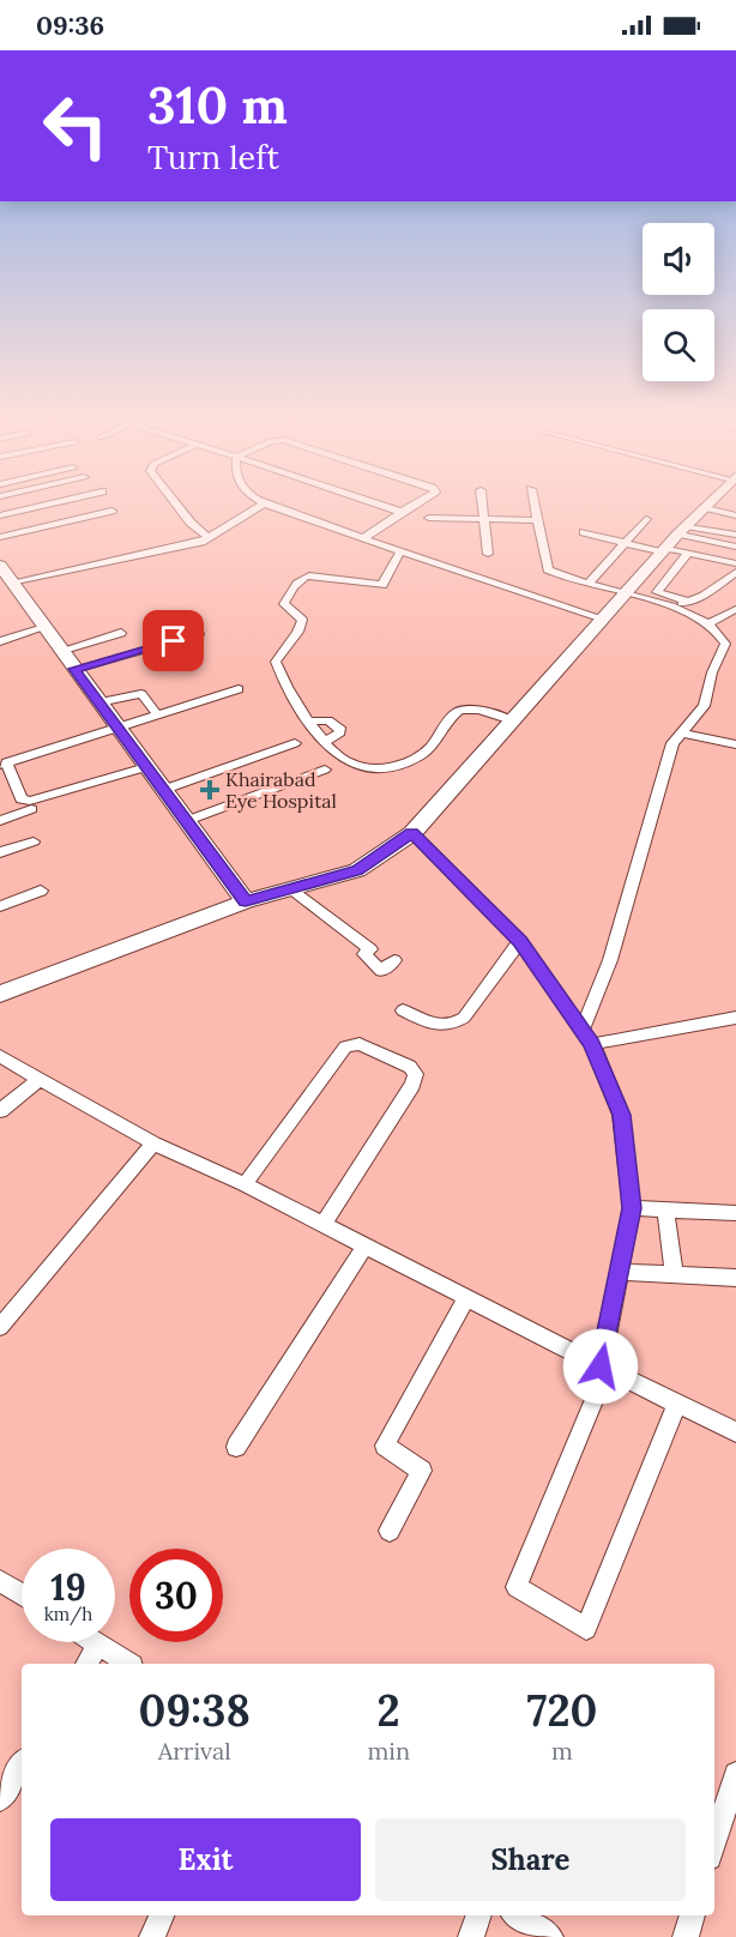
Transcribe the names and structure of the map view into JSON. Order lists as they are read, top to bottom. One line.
{"places":{"health":["Khairabad Eye Hospital"]},"page":{"status":"09:36","turn":["310 m","Turn left"],"speed":"19 km/h","limit":"30","eta":["09:38","Arrival","2","min","720","m"],"buttons":["Exit","Share"]}}
